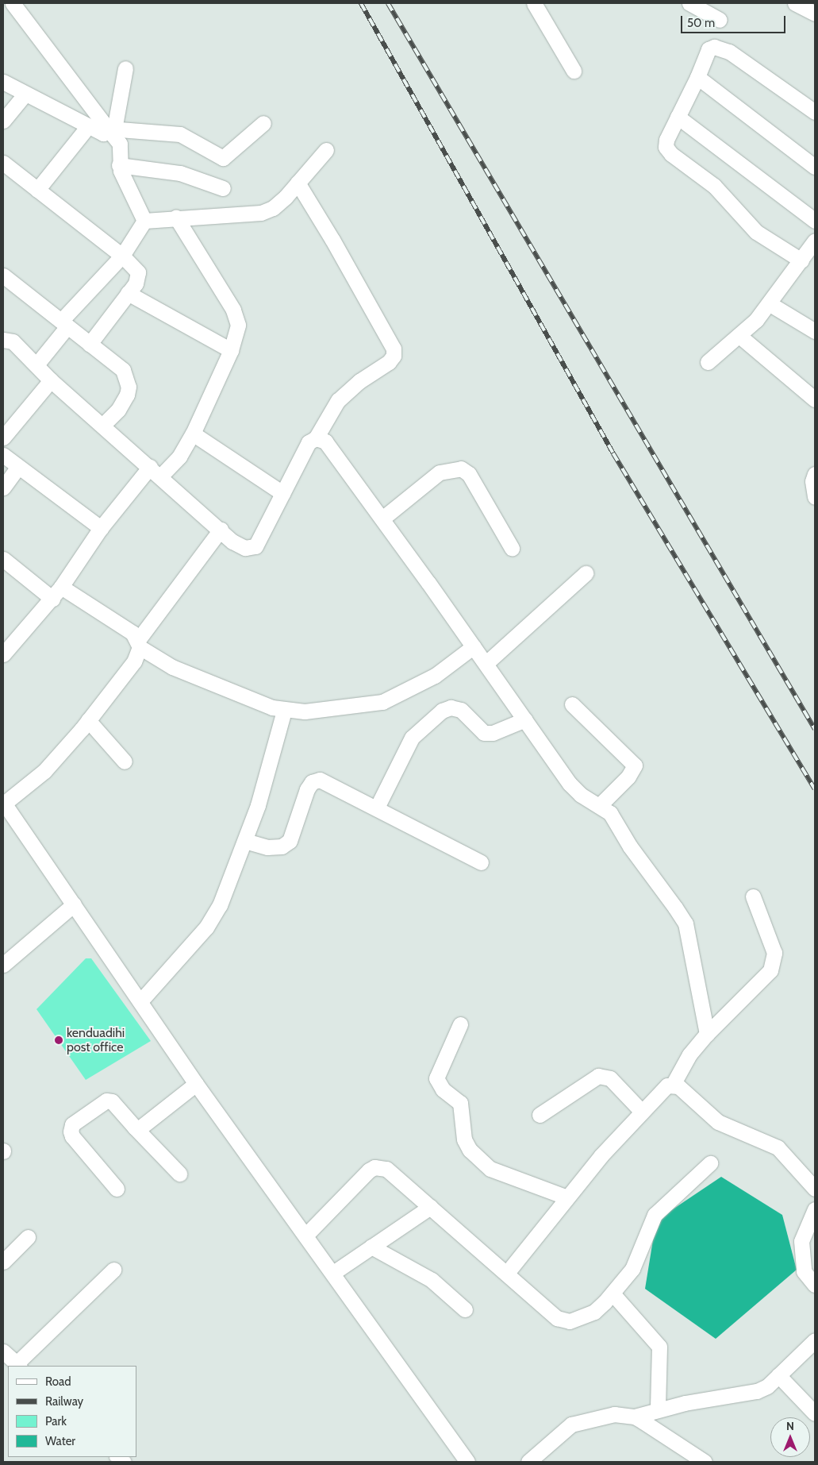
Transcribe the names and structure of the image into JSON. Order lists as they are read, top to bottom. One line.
{"places":["kenduadihi post office"],"legend":["Road","Railway","Park","Water"],"scale_bar":"50 m","north":"top"}
